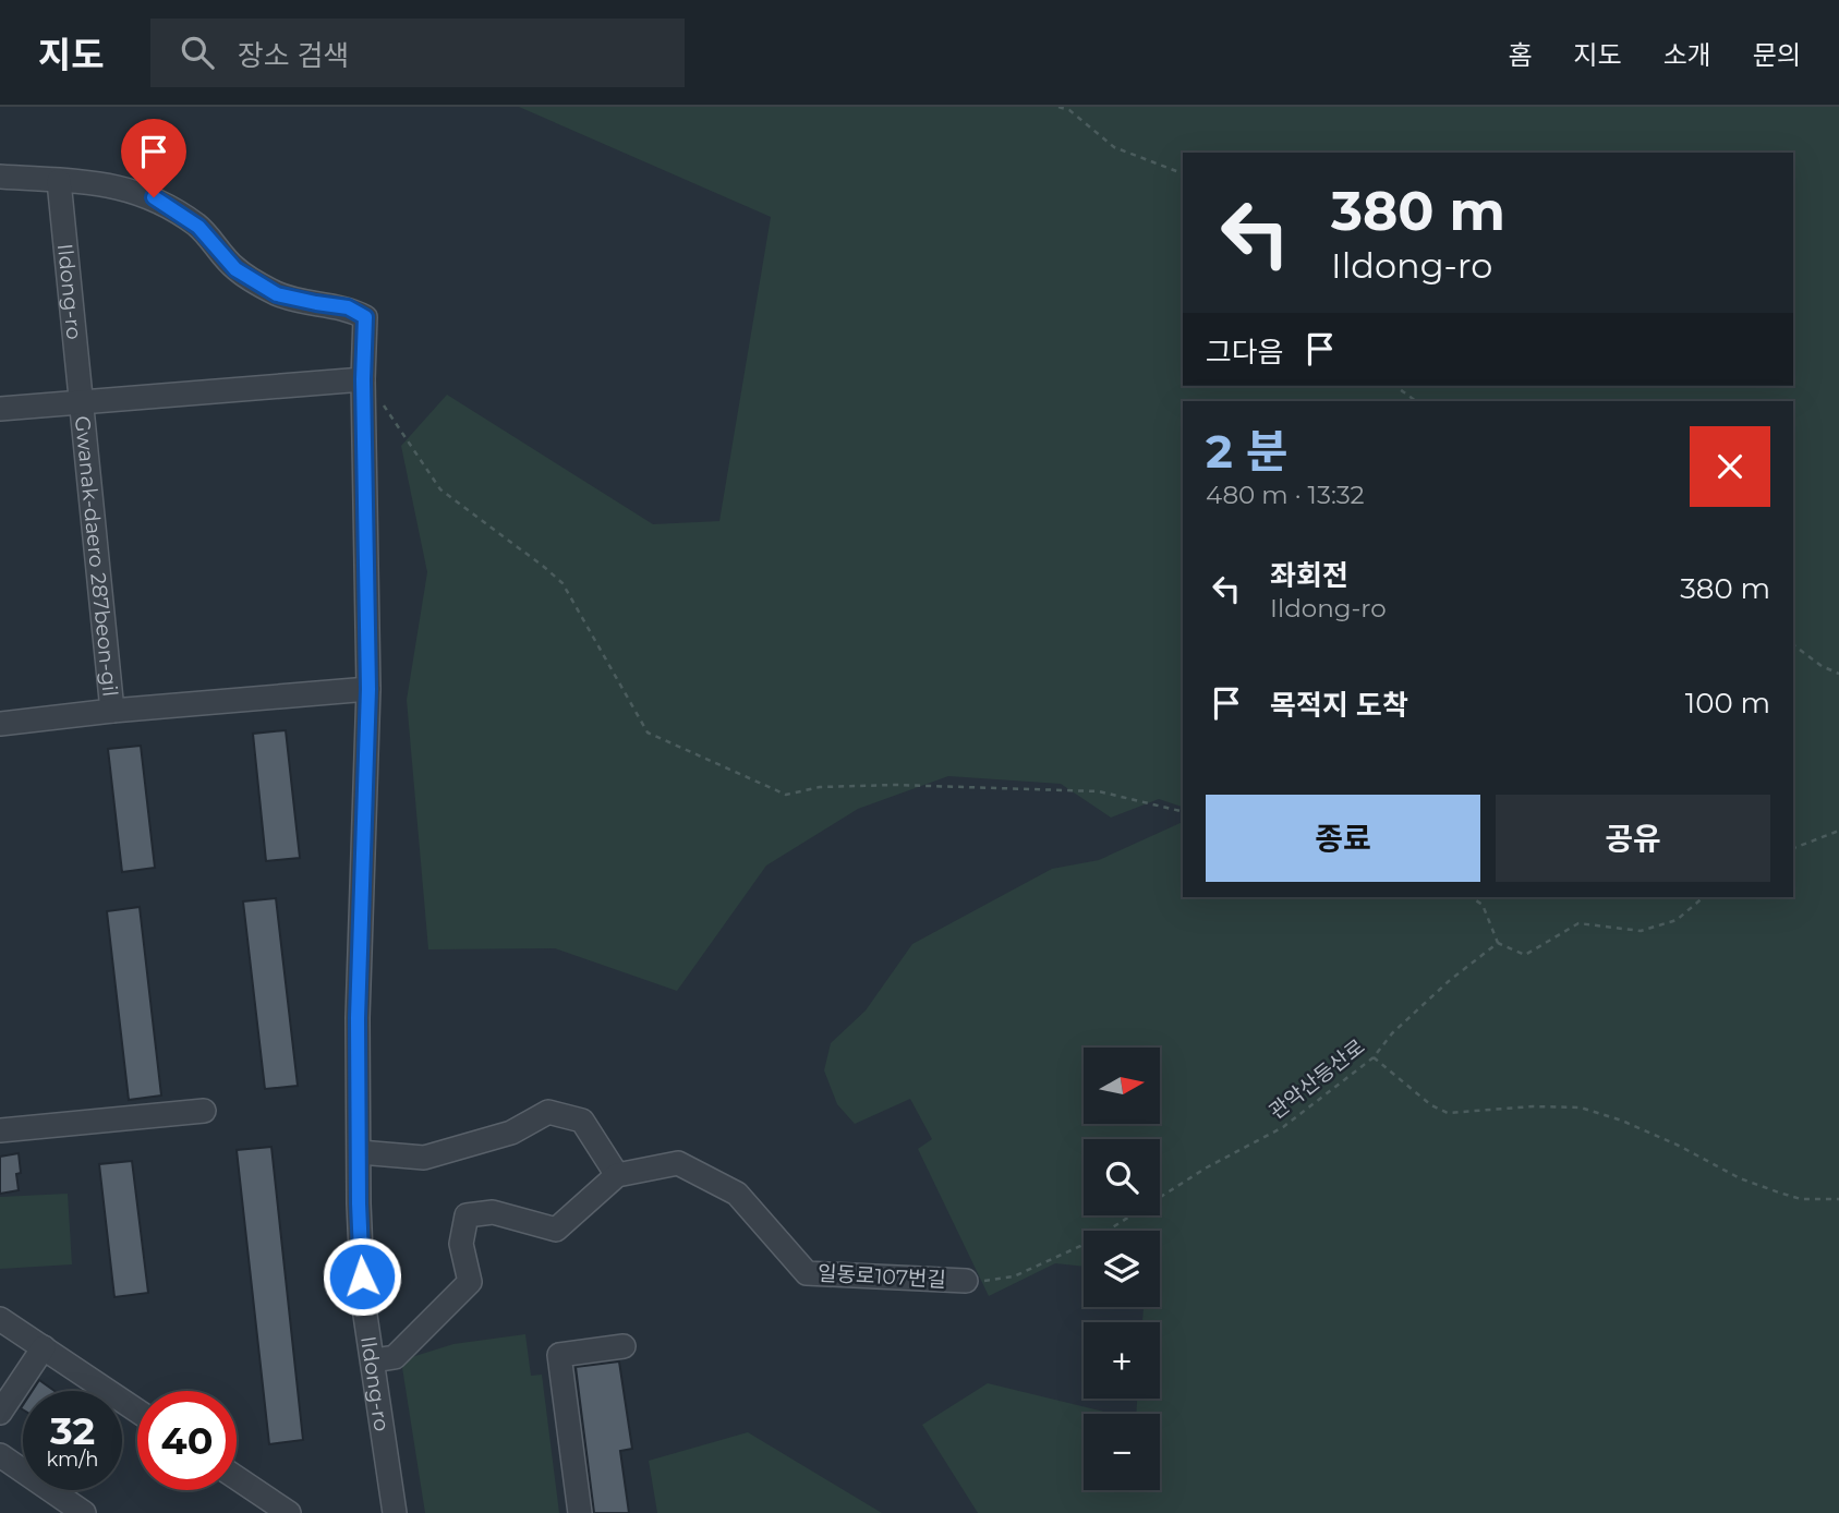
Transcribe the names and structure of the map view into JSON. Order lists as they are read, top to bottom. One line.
{"streets":{"street":["Ildong-ro","Gwanak-daero 287beon-gil","일동로107번길"],"path":["관악산등산로"]},"crossings":[["Ildong-ro","Gwanak-daero 287beon-gil"],["관악산등산로","일동로107번길"]],"north":"right","page":{"header":"지도","search":"장소 검색","nav":["홈","지도","소개","문의"],"turn":["380 m","Ildong-ro"],"then":"그다음","heading":["2 분","480 m · 13:32"],"list":[{"name":"좌회전","note":"Ildong-ro","value":"380 m"},{"name":"목적지 도착","value":"100 m"}],"buttons":["종료","공유"],"map_buttons":["+","−"],"speed":"32 km/h","limit":"40"}}
